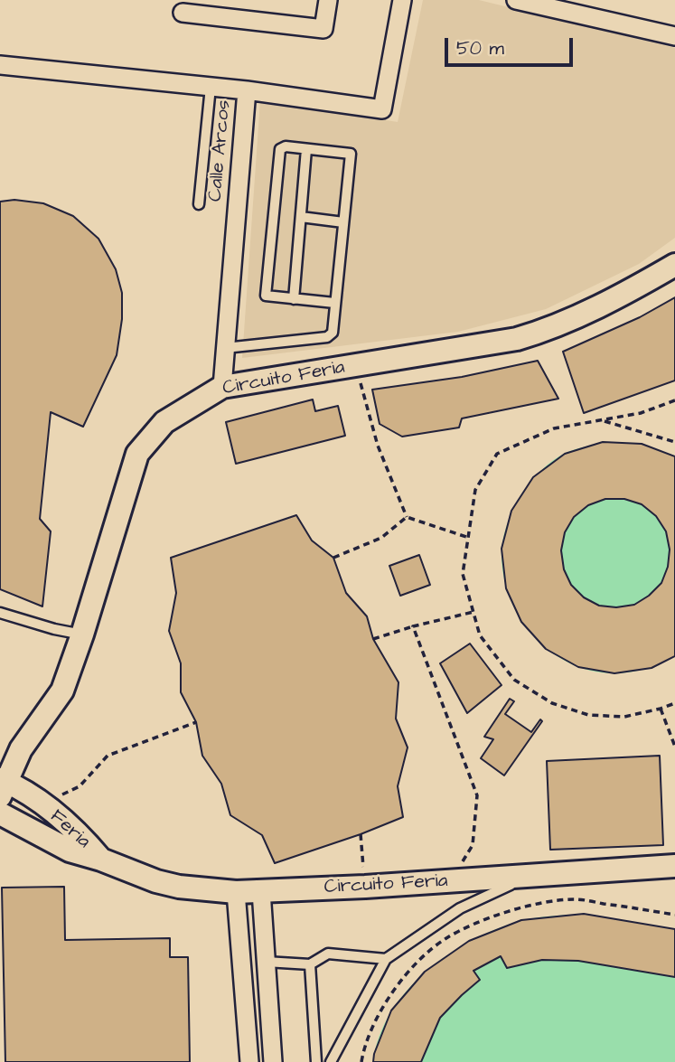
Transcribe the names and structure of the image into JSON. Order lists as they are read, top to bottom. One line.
{"streets":{"street":["Calle Arcos","Circuito Feria","Feria"]},"crossings":[["Calle Arcos","Circuito Feria"],["Circuito Feria","Feria"]],"scale_bar":"50 m"}
